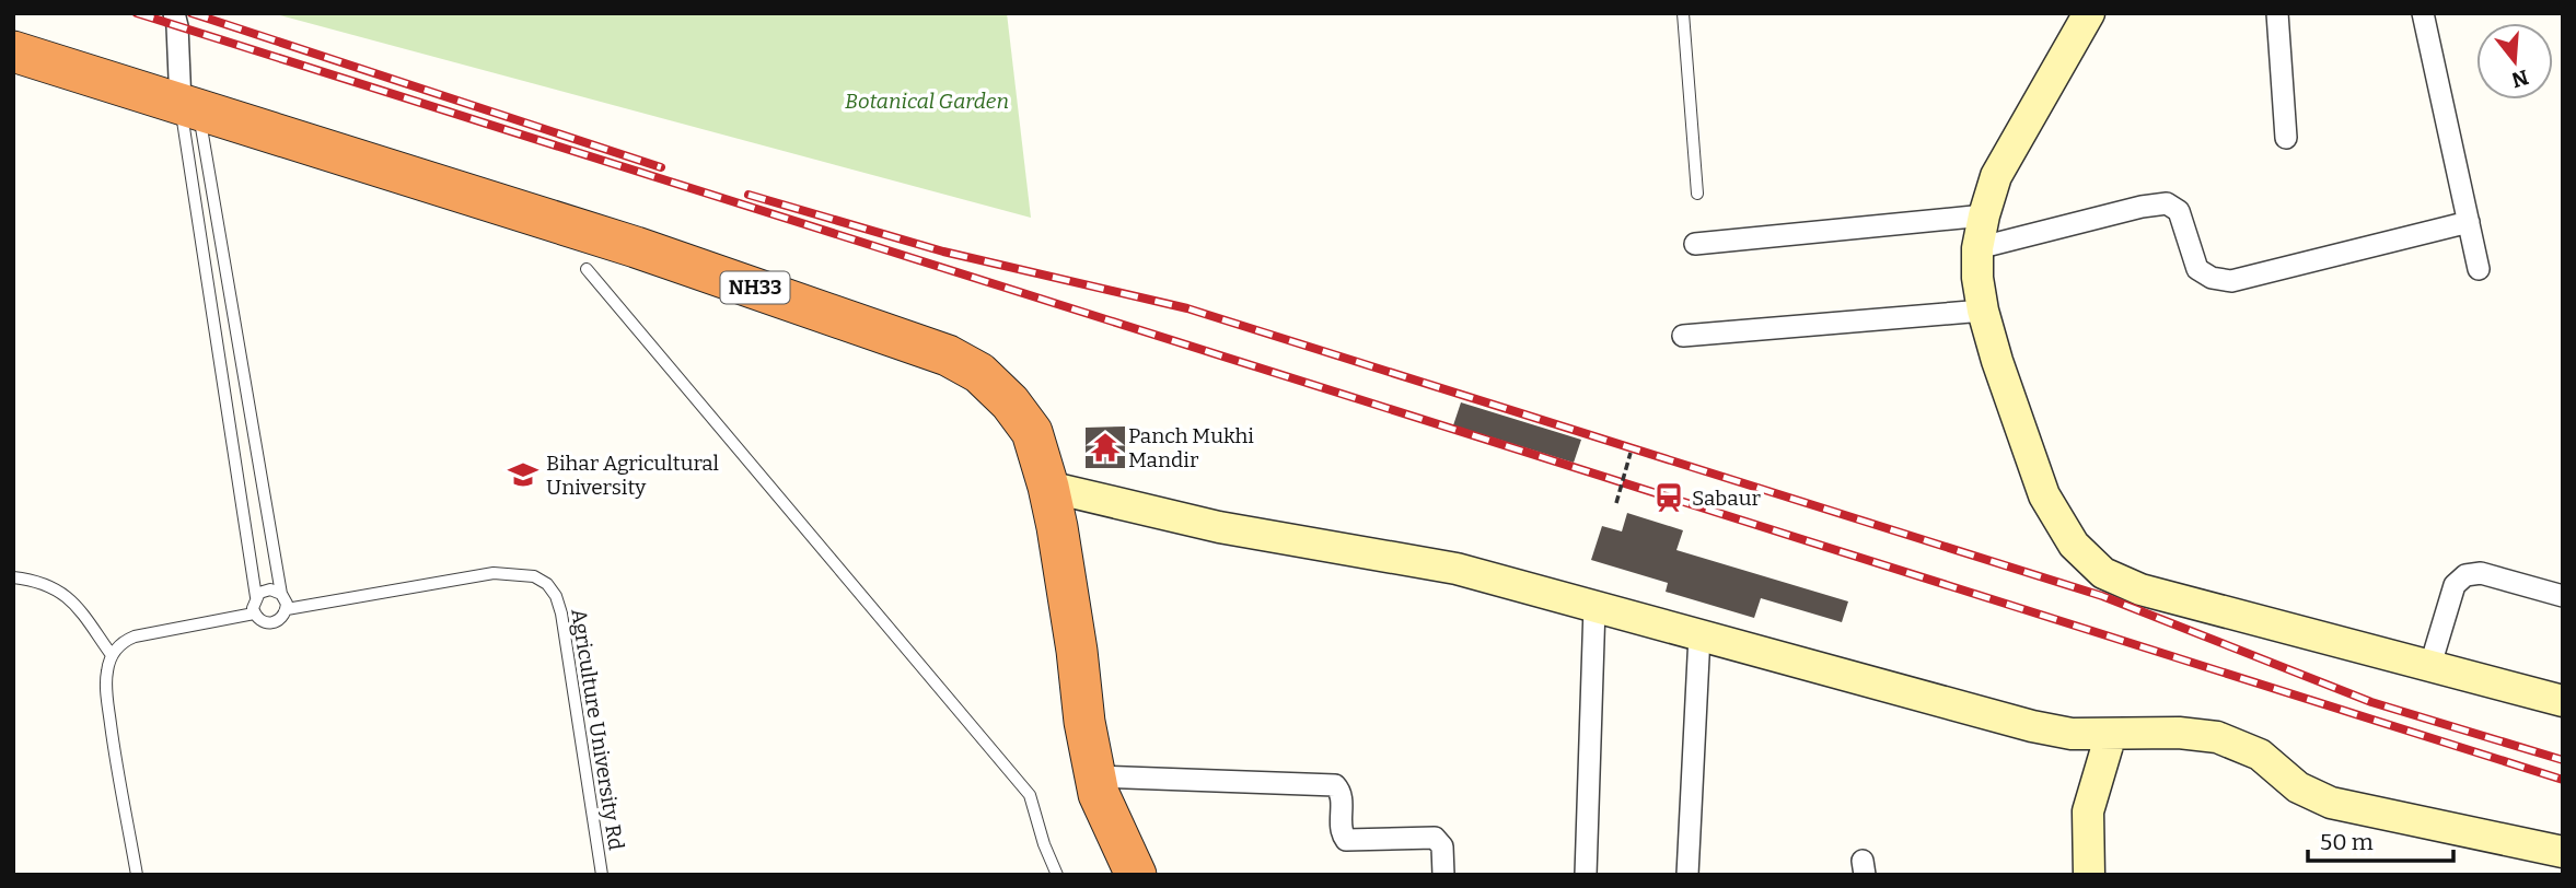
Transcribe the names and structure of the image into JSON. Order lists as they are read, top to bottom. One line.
{"streets":{"highway":["NH33"],"lane":["Agriculture University Rd"]},"parks":["Botanical Garden"],"places":{"temple":["Panch Mukhi Mandir"],"school or university":["Bihar Agricultural University"],"station":["Sabaur"]},"scale_bar":"50 m","north":"bottom"}
